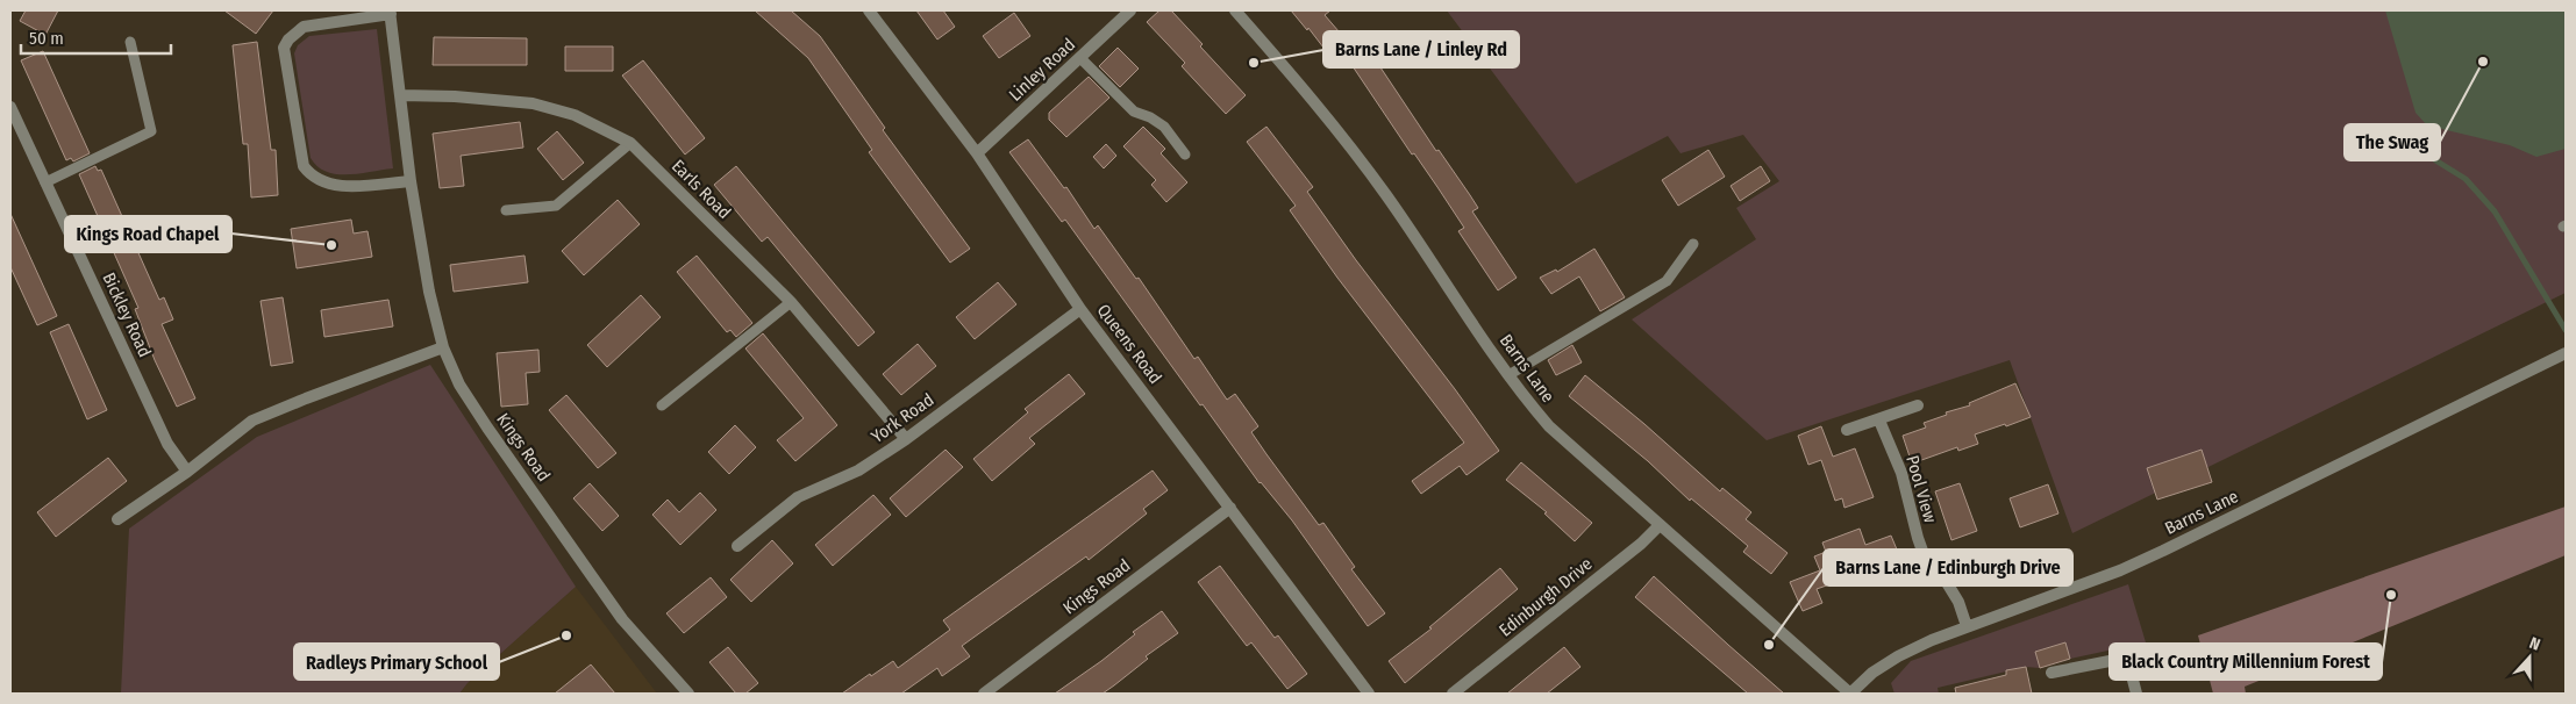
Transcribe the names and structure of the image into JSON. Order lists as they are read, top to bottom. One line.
{"streets":{"street":["Linley Road","Earls Road","Bickley Road","Queens Road","Barns Lane","York Road","Kings Road","Pool View","Edinburgh Drive"]},"crossings":[["Linley Road","Queens Road"],["Earls Road","York Road"],["Earls Road","Kings Road"],["Queens Road","York Road"],["Queens Road","Kings Road"],["Barns Lane","Pool View"],["Barns Lane","Edinburgh Drive"]],"places":["The Swag","Barns Lane / Linley Rd","Kings Road Chapel","Black Country Millennium Forest","Radleys Primary School","Barns Lane / Edinburgh Drive"],"scale_bar":"50 m","north":"top"}
